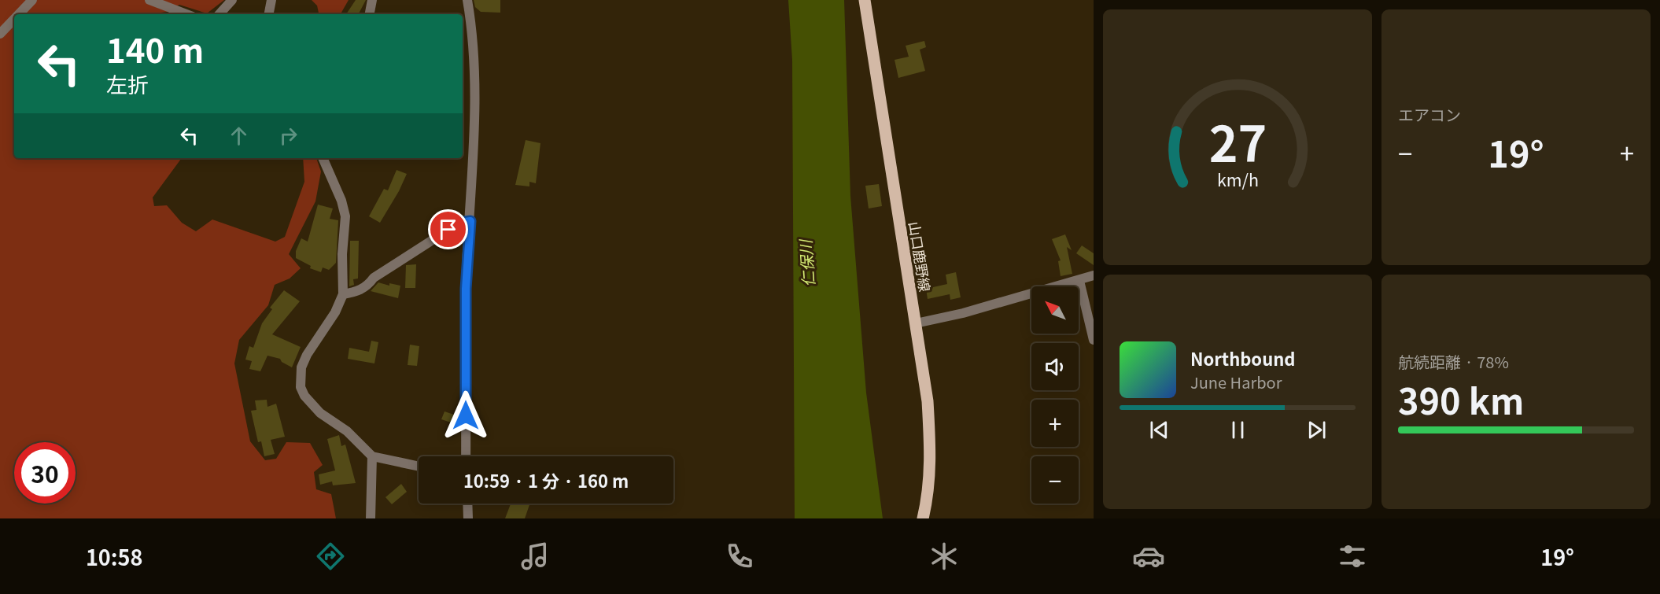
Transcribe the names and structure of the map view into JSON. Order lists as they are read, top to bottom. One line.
{"streets":{"main road":["山口鹿野線"]},"water":["仁保川"],"north":"top left","page":{"tile":["エアコン",["航続距離 · 78%","390 km"]],"turn":["140 m","左折"],"heat":["−","19°","+"],"map_buttons":["+","−"],"song":["Northbound","June Harbor"],"limit":"30","trip":"10:59 · 1 分 · 160 m","tabs":["10:58","19°"],"gauge":["27","km/h"]}}
